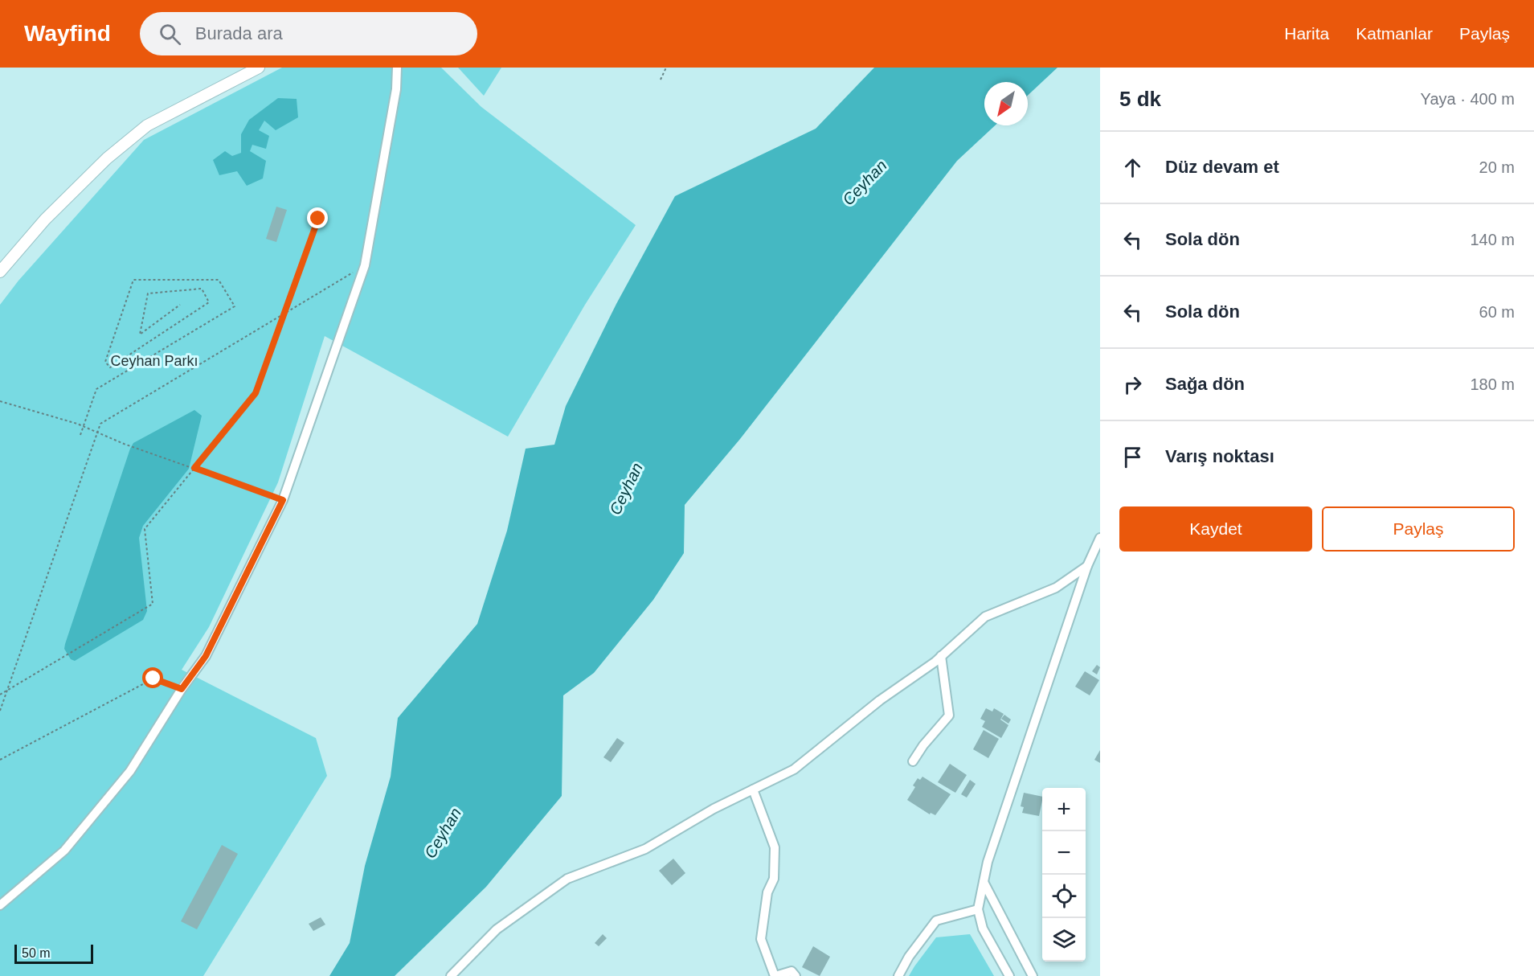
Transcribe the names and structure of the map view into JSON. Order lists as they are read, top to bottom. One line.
{"water":["Ceyhan"],"parks":["Ceyhan Parkı"],"scale_bar":"50 m","north":"bottom left","page":{"header":"Wayfind","search":"Burada ara","nav":["Harita","Katmanlar","Paylaş"],"heading":["5 dk","Yaya · 400 m"],"list":[["Düz devam et","20 m"],["Sola dön","140 m"],["Sola dön","60 m"],["Sağa dön","180 m"],"Varış noktası"],"buttons":["Kaydet","Paylaş"],"map_buttons":["+","−"],"scale":"50 m"}}
